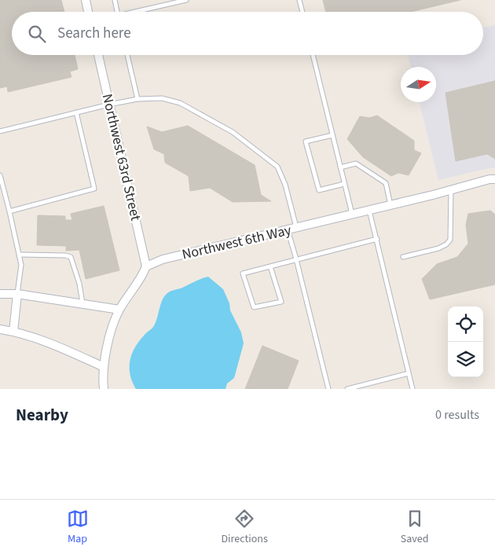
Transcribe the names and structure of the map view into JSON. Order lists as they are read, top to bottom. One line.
{"streets":{"street":["Northwest 63rd Street","Northwest 6th Way"]},"crossings":[["Northwest 63rd Street","Northwest 6th Way"]],"north":"right","page":{"search":"Search here","heading":["Nearby","0 results"],"nav":["Map","Directions","Saved"]}}
